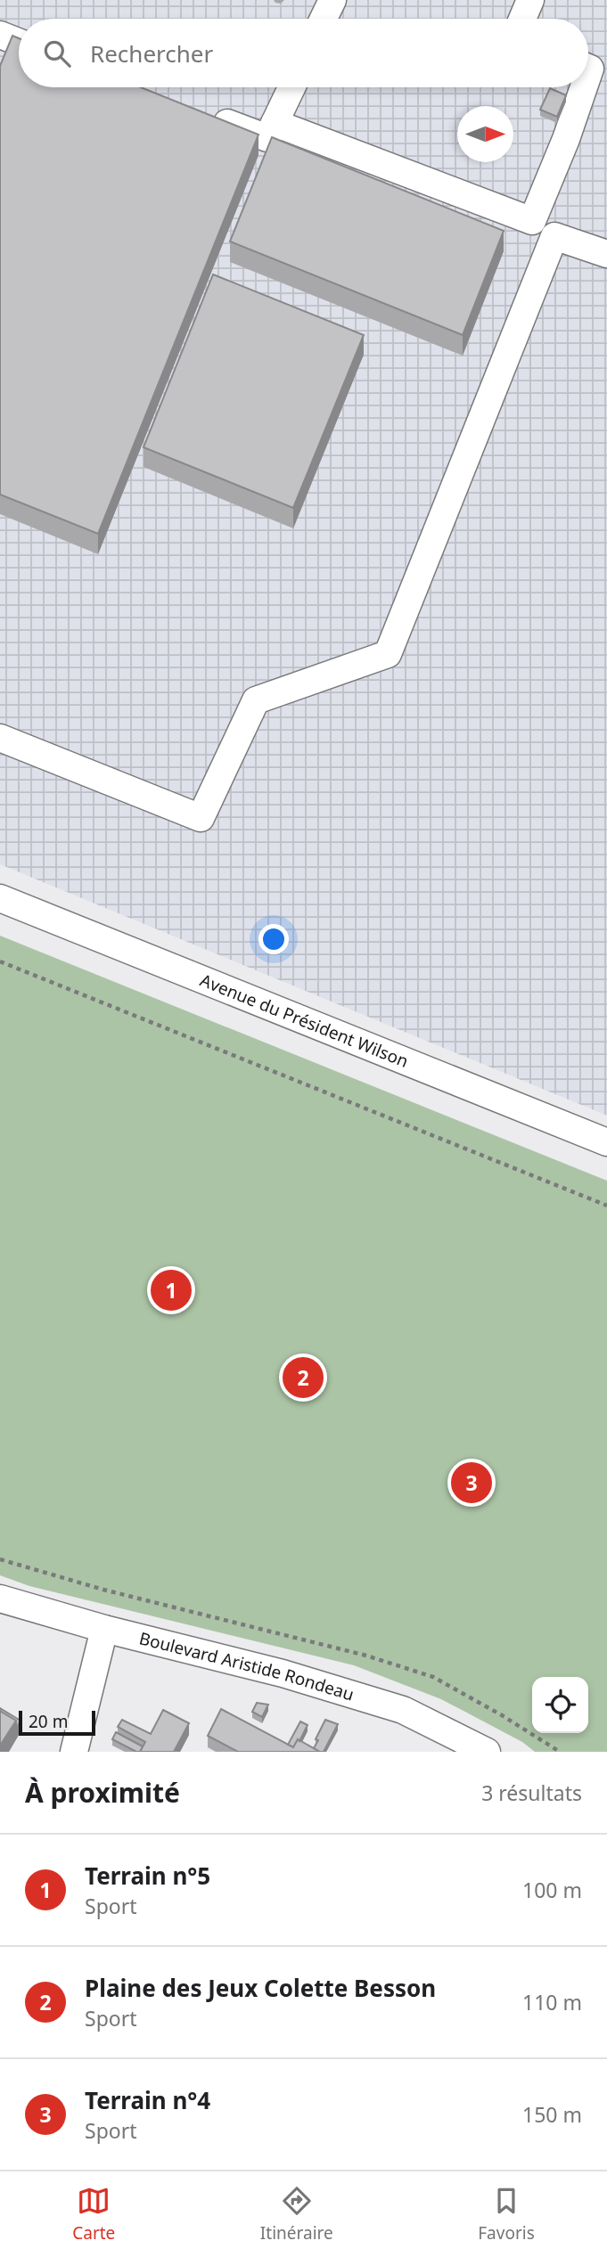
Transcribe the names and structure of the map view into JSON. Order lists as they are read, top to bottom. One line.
{"streets":{"street":["Avenue du Président Wilson","Boulevard Aristide Rondeau"]},"scale_bar":"20 m","north":"right","page":{"search":"Rechercher","pins":["1","2","3"],"scale":"20 m","heading":["À proximité","3 résultats"],"list":[{"mark":"1","name":"Terrain n°5","note":"Sport","value":"100 m"},{"mark":"2","name":"Plaine des Jeux Colette Besson","note":"Sport","value":"110 m"},{"mark":"3","name":"Terrain n°4","note":"Sport","value":"150 m"}],"nav":["Carte","Itinéraire","Favoris"]}}
